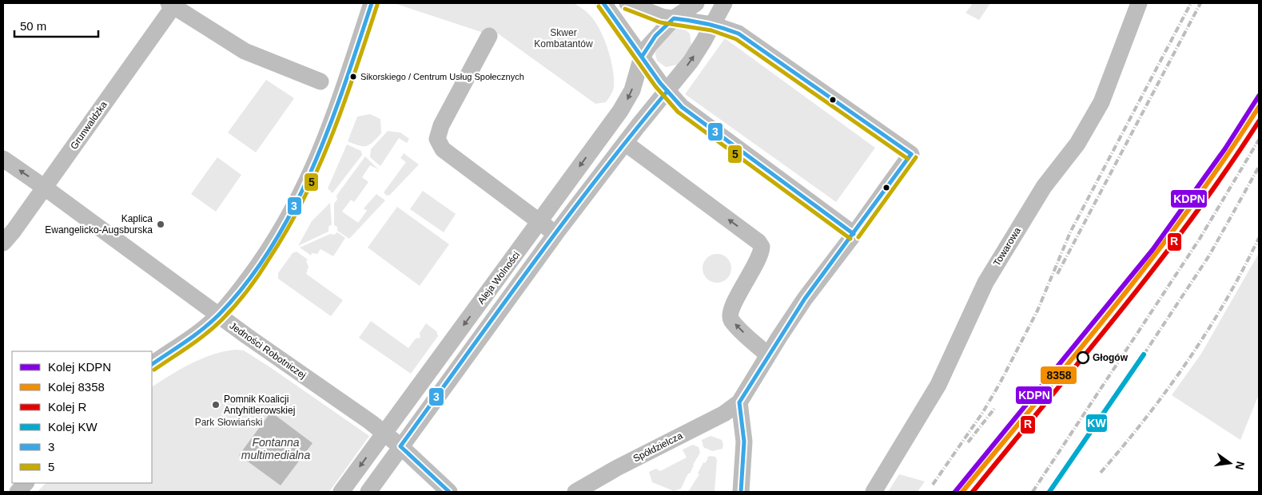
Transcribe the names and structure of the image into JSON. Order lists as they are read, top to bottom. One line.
{"streets":{"street":["Grunwaldzka","Towarowa","Aleja Wolności","Jedności Robotniczej","Spółdzielcza"]},"crossings":[["Grunwaldzka","Jedności Robotniczej"],["Aleja Wolności","Jedności Robotniczej"]],"water":["Fontanna multimedialna"],"parks":["Skwer Kombatantów","Park Słowiański"],"places":["Sikorskiego / Centrum Usług Społecznych","Kaplica Ewangelicko-Augsburska","Głogów","Pomnik Koalicji Antyhitlerowskiej"],"lines":["transit line 3","transit line 5","rail line KDPN","rail line 8358","rail line R","rail line KW"],"legend":["Kolej KDPN","Kolej 8358","Kolej R","Kolej KW","3","5"],"scale_bar":"50 m","north":"right"}
